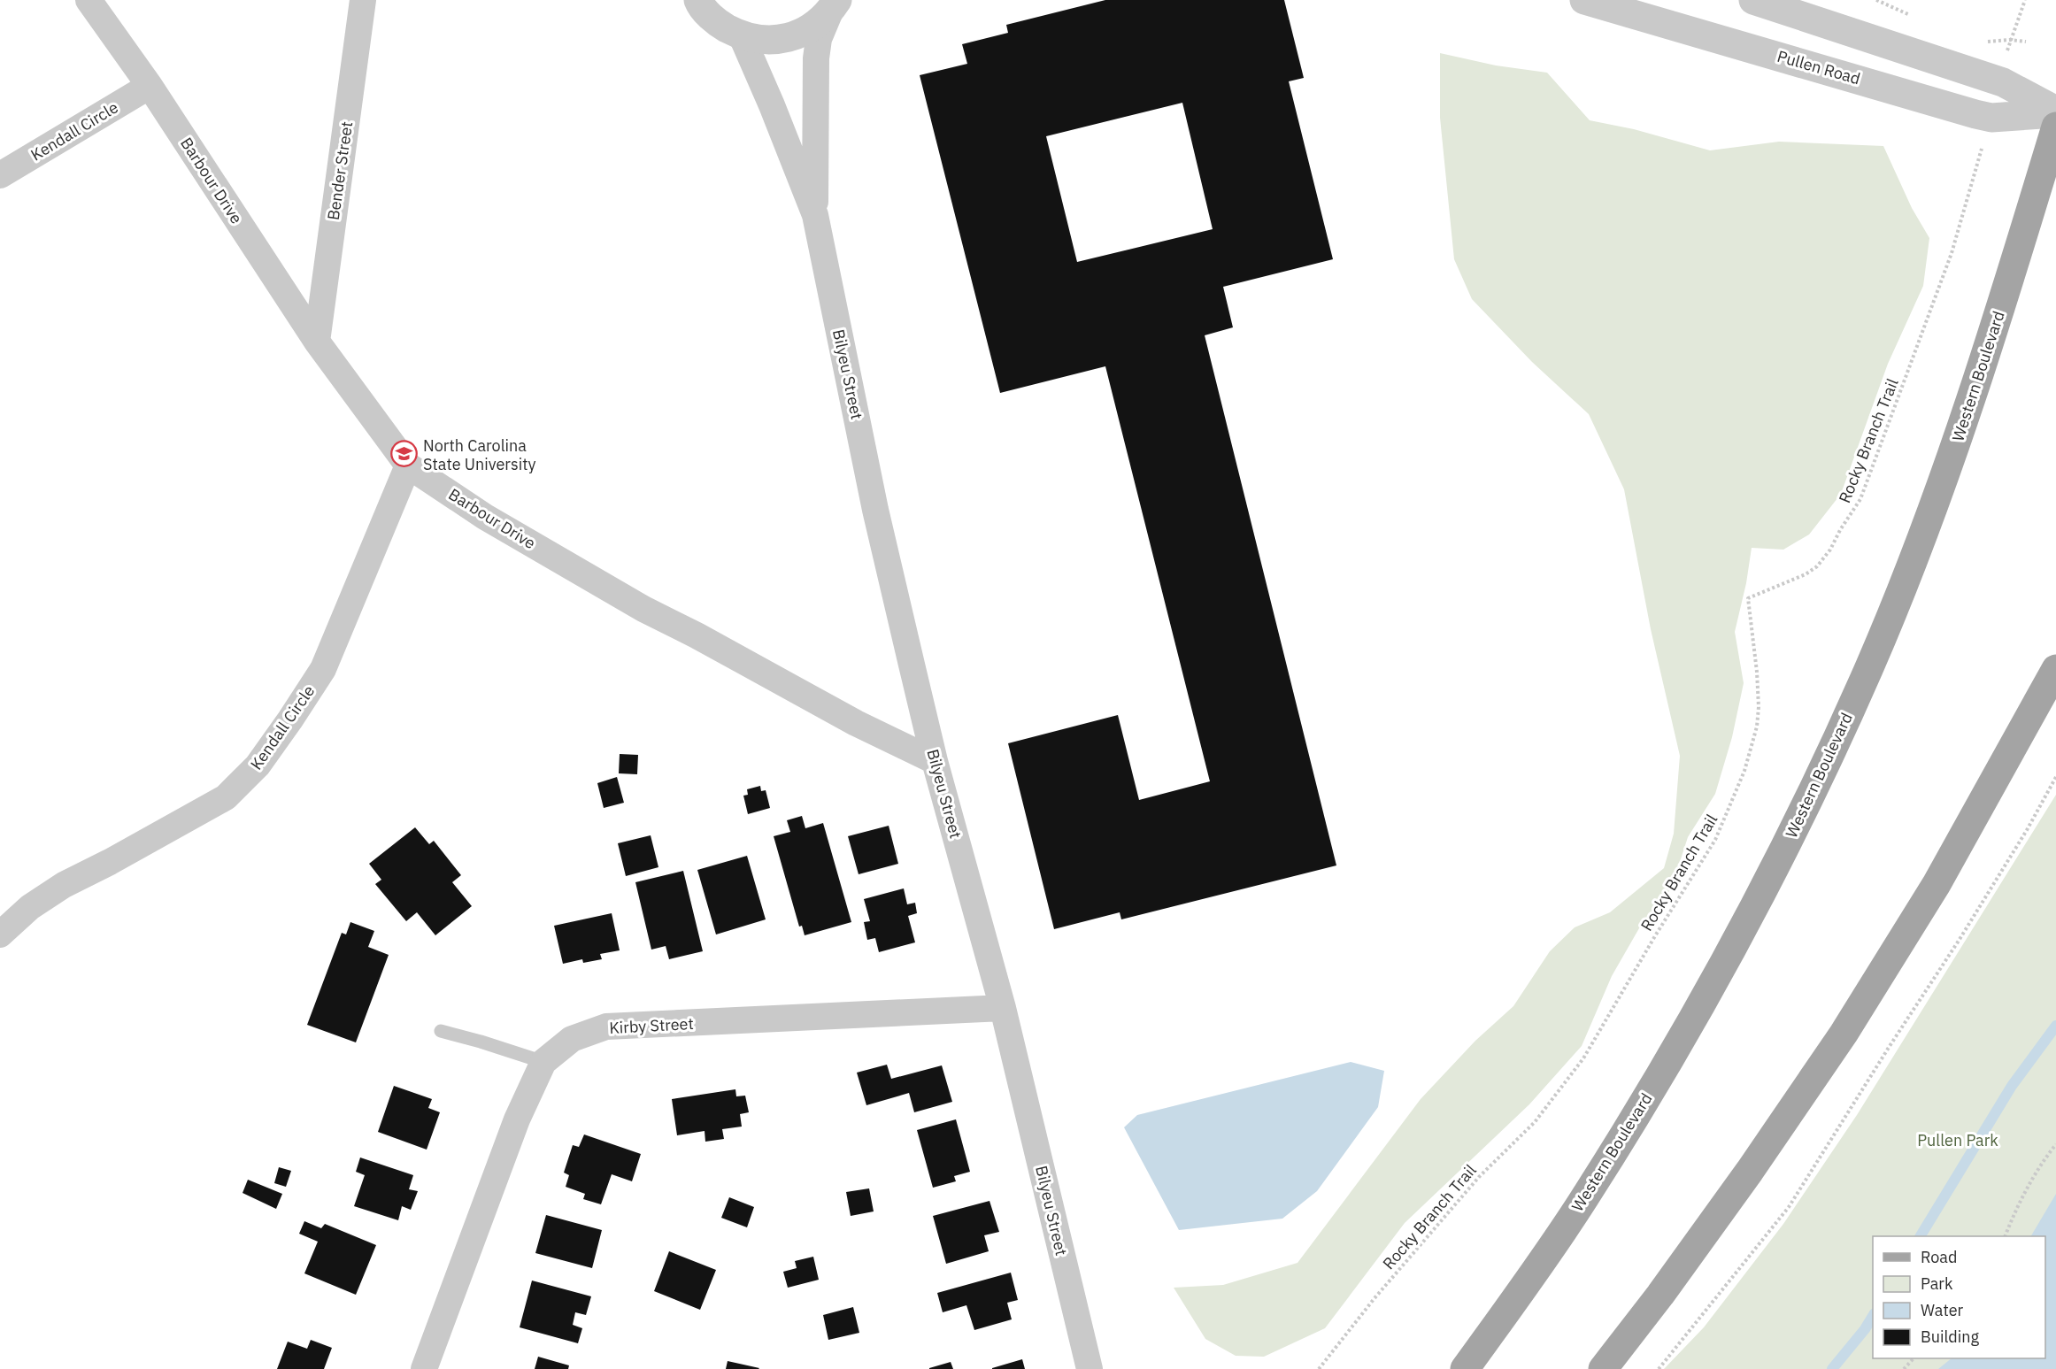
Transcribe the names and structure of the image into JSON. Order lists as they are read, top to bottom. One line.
{"streets":{"main road":["Western Boulevard"],"street":["Pullen Road","Kendall Circle","Bender Street","Barbour Drive","Bilyeu Street","Kirby Street"],"path":["Rocky Branch Trail"]},"crossings":[["Kendall Circle","Barbour Drive"],["Bender Street","Barbour Drive"],["Barbour Drive","Bilyeu Street"],["Bilyeu Street","Kirby Street"]],"parks":["Pullen Park"],"places":{"school or university":["North Carolina State University"]},"legend":["Road","Park","Water","Building"]}
